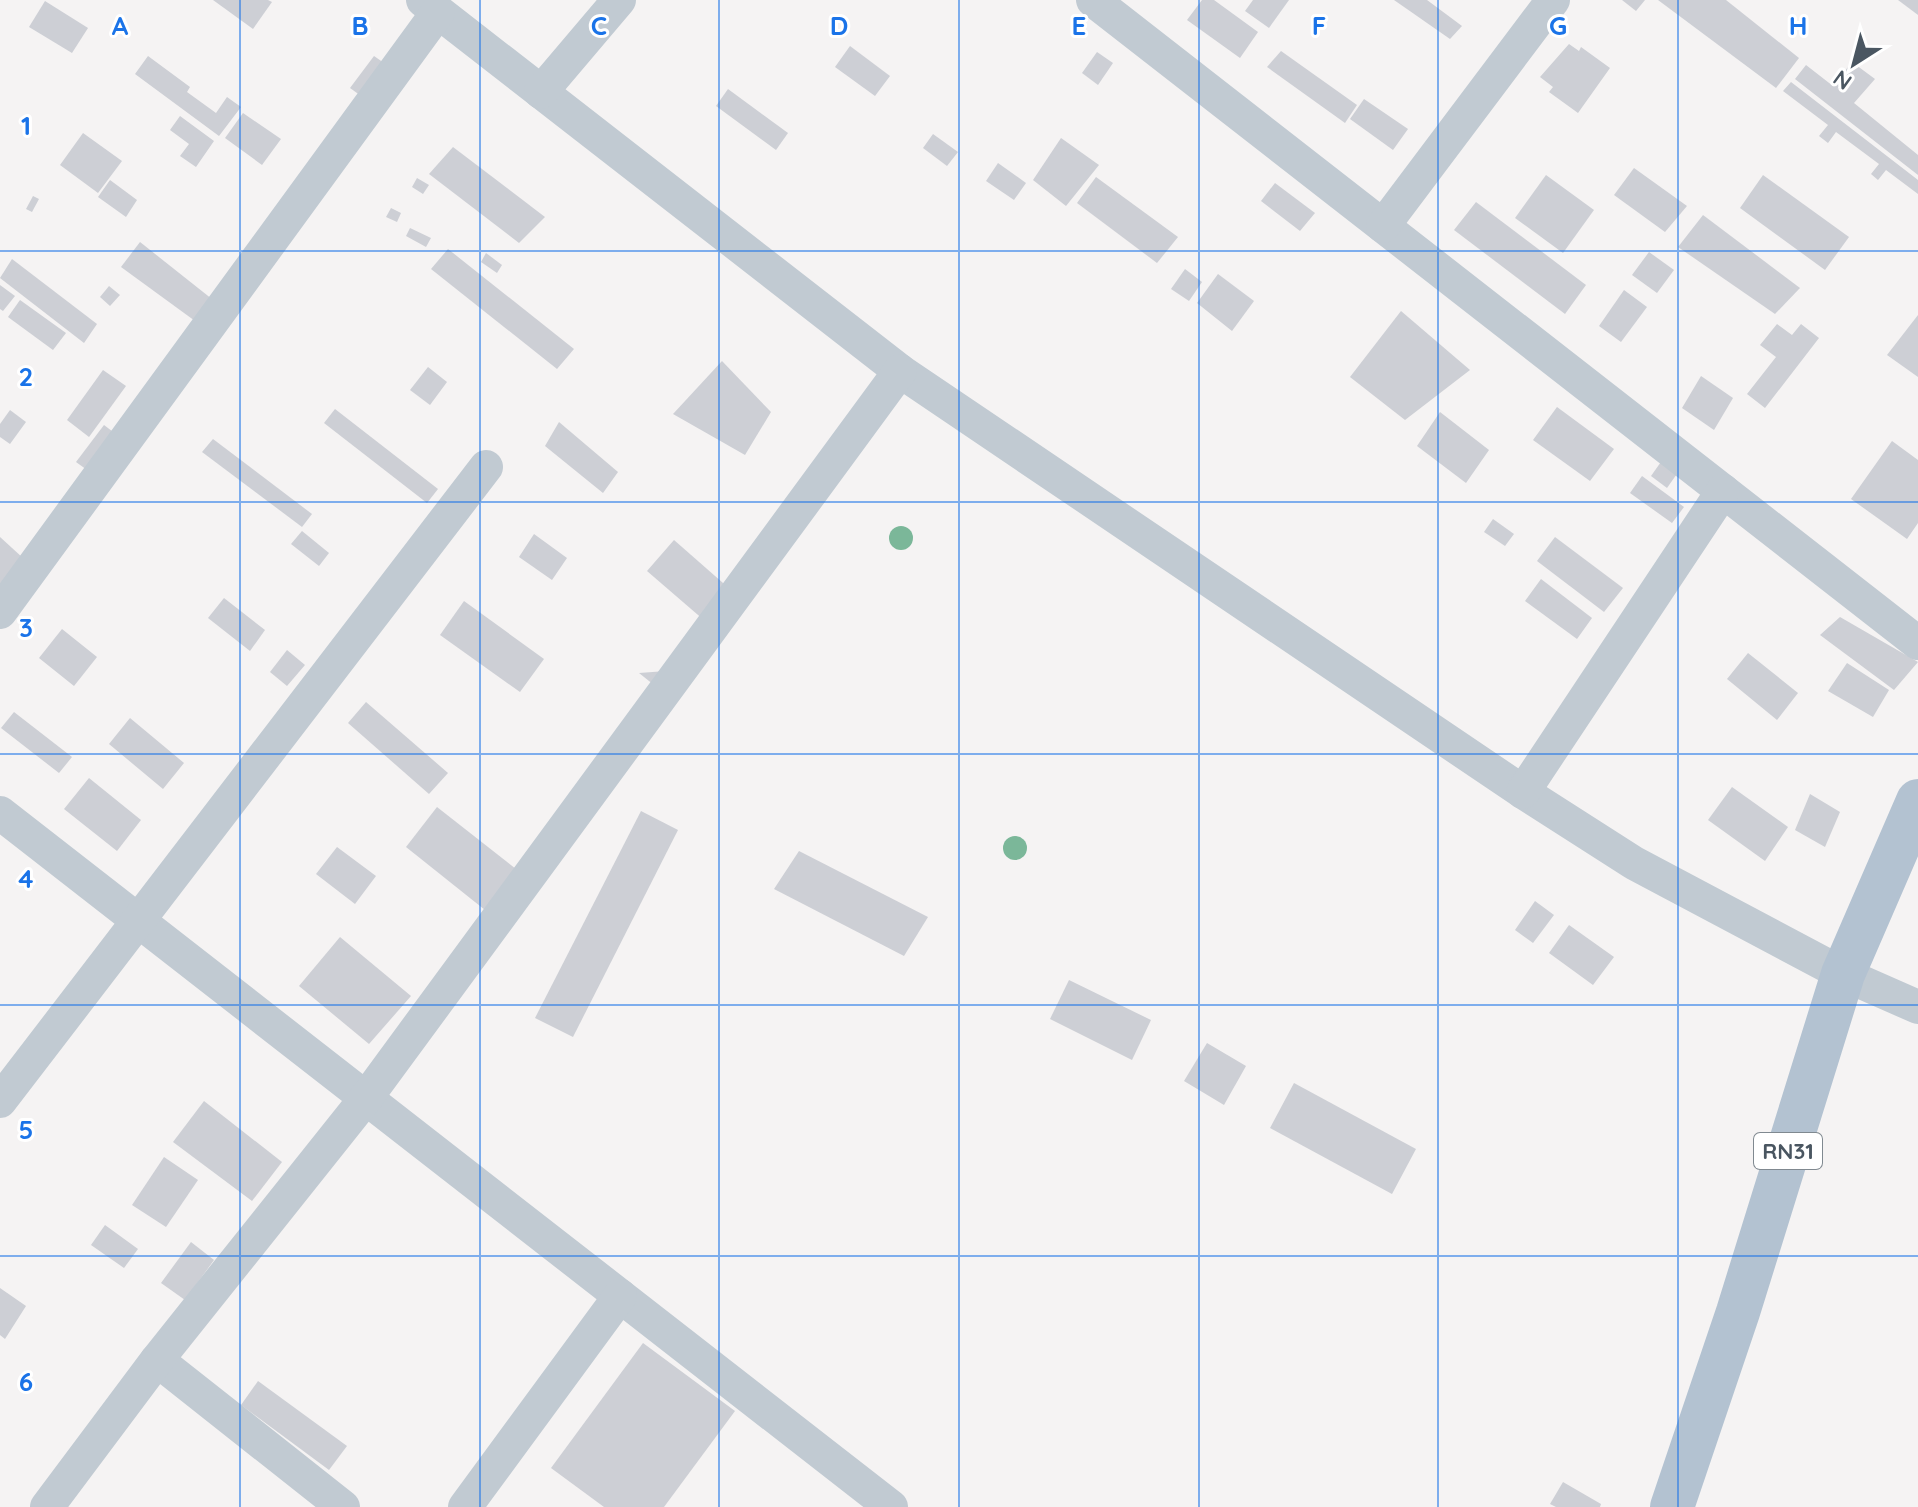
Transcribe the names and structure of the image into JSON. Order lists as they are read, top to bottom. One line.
{"streets":{"main road":["RN31"]},"north":"bottom left","grid":{"columns":["A","B","C","D","E","F","G","H"],"rows":["1","2","3","4","5","6"]}}
